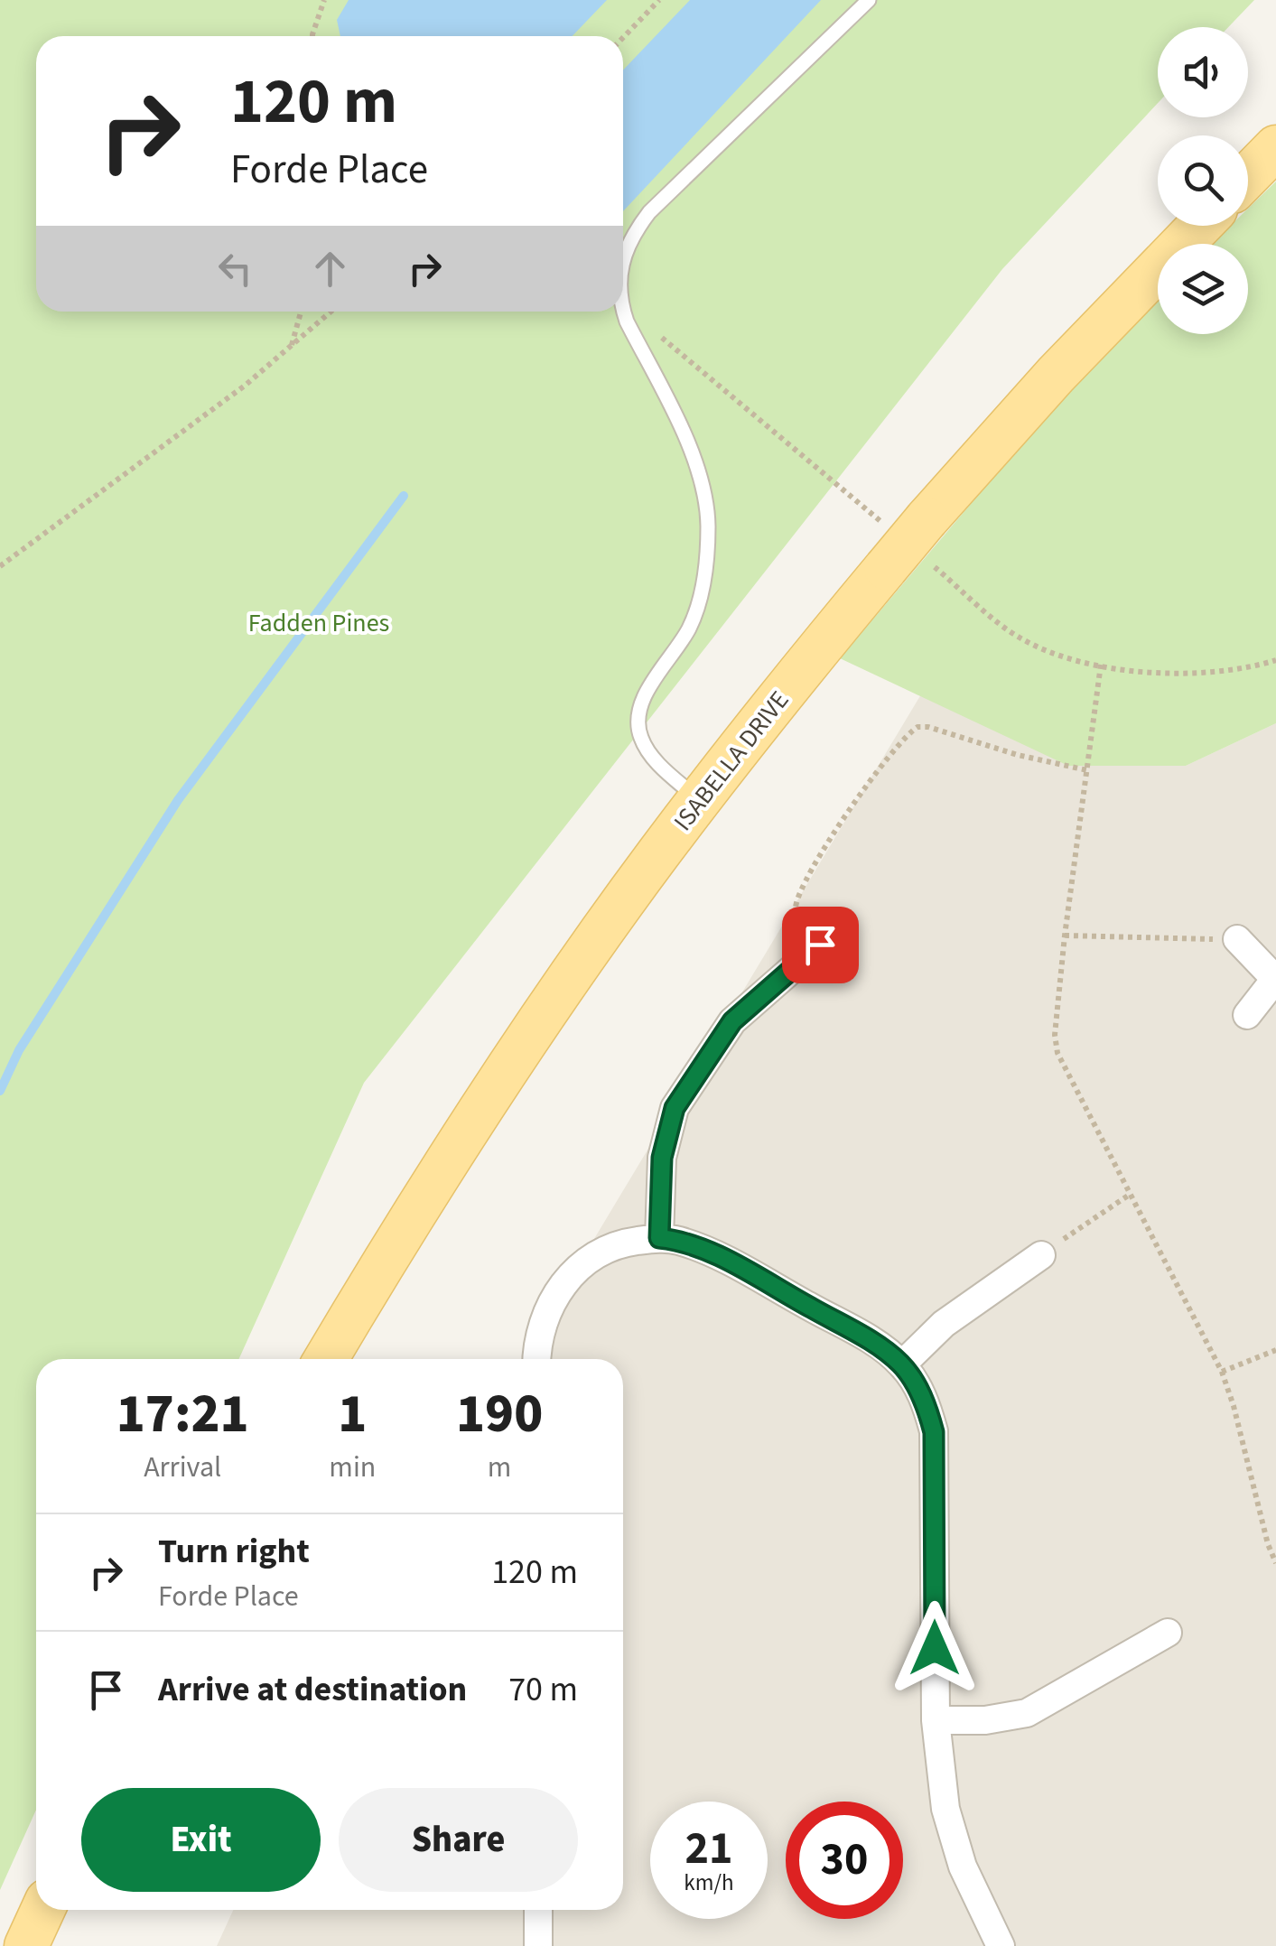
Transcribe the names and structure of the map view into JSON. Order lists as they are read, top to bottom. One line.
{"streets":{"main road":["ISABELLA DRIVE"]},"parks":["Fadden Pines"],"page":{"turn":["120 m","Forde Place"],"eta":["17:21","Arrival","1","min","190","m"],"list":[{"name":"Turn right","note":"Forde Place","value":"120 m"},{"name":"Arrive at destination","value":"70 m"}],"buttons":["Exit","Share"],"speed":"21 km/h","limit":"30"}}
